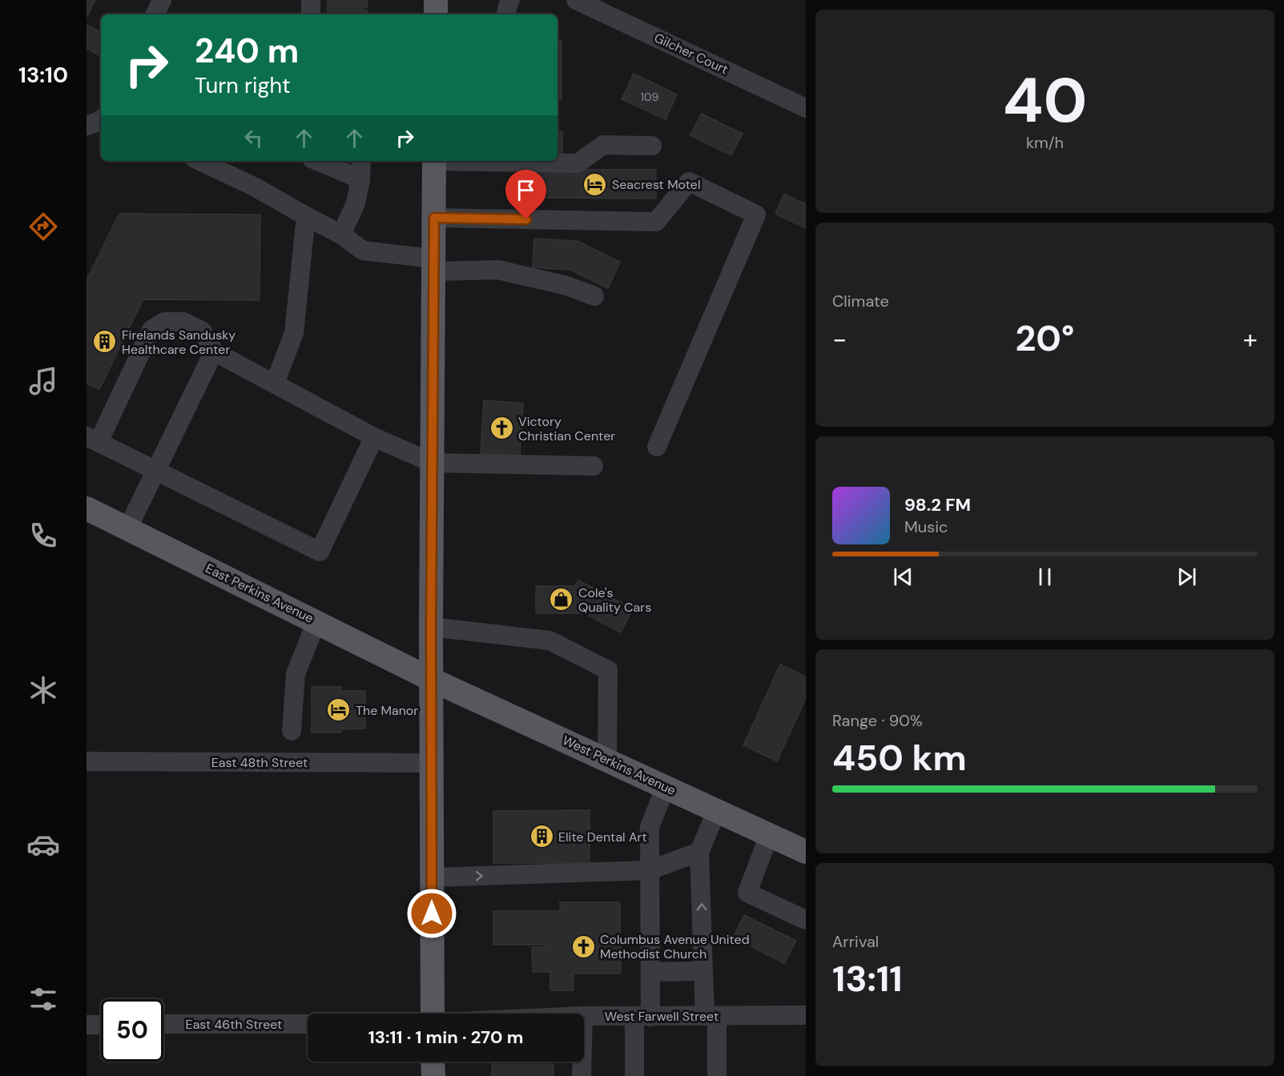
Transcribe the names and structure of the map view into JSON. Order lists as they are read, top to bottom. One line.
{"streets":{"main road":["East Perkins Avenue","West Perkins Avenue"],"street":["Gilcher Court","East 48th Street","West Farwell Street","East 46th Street"]},"crossings":[["East Perkins Avenue","West Perkins Avenue"]],"places":{"hotel":["Seacrest Motel","The Manor"],"building":["Firelands Sandusky Healthcare Center","Elite Dental Art"],"church":["Victory Christian Center","Columbus Avenue United Methodist Church"],"shop":["Cole's Quality Cars"]},"house_numbers":["109"],"page":{"tabs":"13:10","tile":[["40","km/h"],"Climate",["Range · 90%","450 km"],["Arrival","13:11"]],"turn":["240 m","Turn right"],"heat":["−","20°","+"],"song":["98.2 FM","Music"],"limit":"50","trip":"13:11 · 1 min · 270 m"}}
